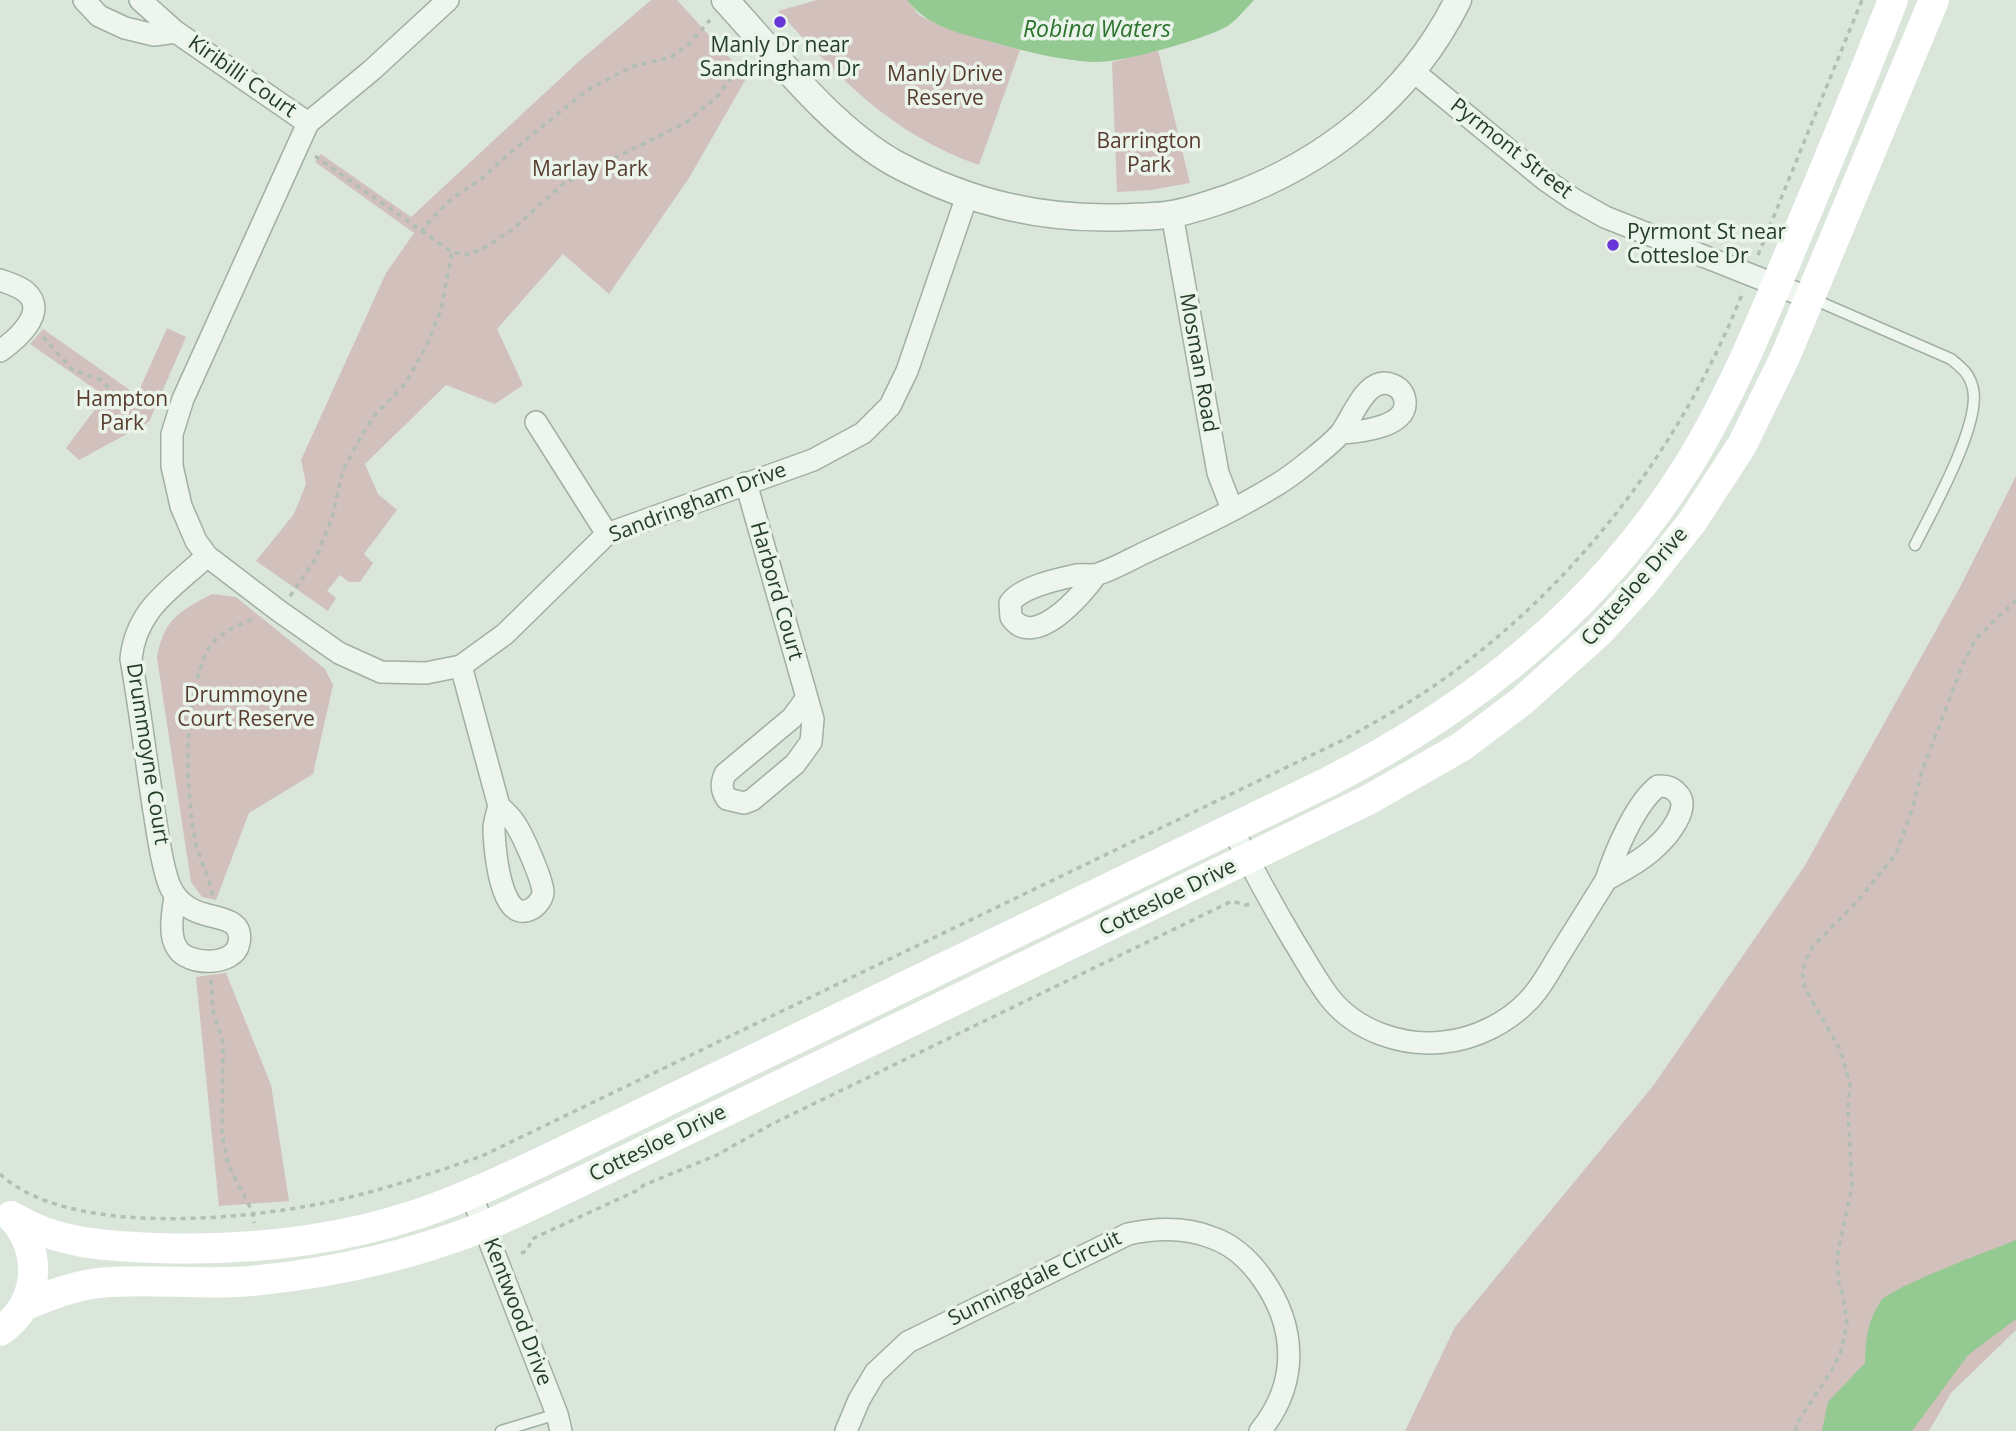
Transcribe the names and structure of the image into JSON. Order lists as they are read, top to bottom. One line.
{"streets":{"main road":["Cottesloe Drive"],"street":["Kiribilli Court","Pyrmont Street","Mosman Road","Sandringham Drive","Harbord Court","Drummoyne Court","Sunningdale Circuit","Kentwood Drive"]},"crossings":[["Kiribilli Court","Sandringham Drive"],["Pyrmont Street","Cottesloe Drive"],["Sandringham Drive","Harbord Court"],["Sandringham Drive","Drummoyne Court"],["Cottesloe Drive","Kentwood Drive"]],"water":["Robina Waters"],"parks":["Manly Drive Reserve","Barrington Park","Marlay Park","Hampton Park","Drummoyne Court Reserve"],"places":["Manly Dr near Sandringham Dr","Pyrmont St near Cottesloe Dr"]}
